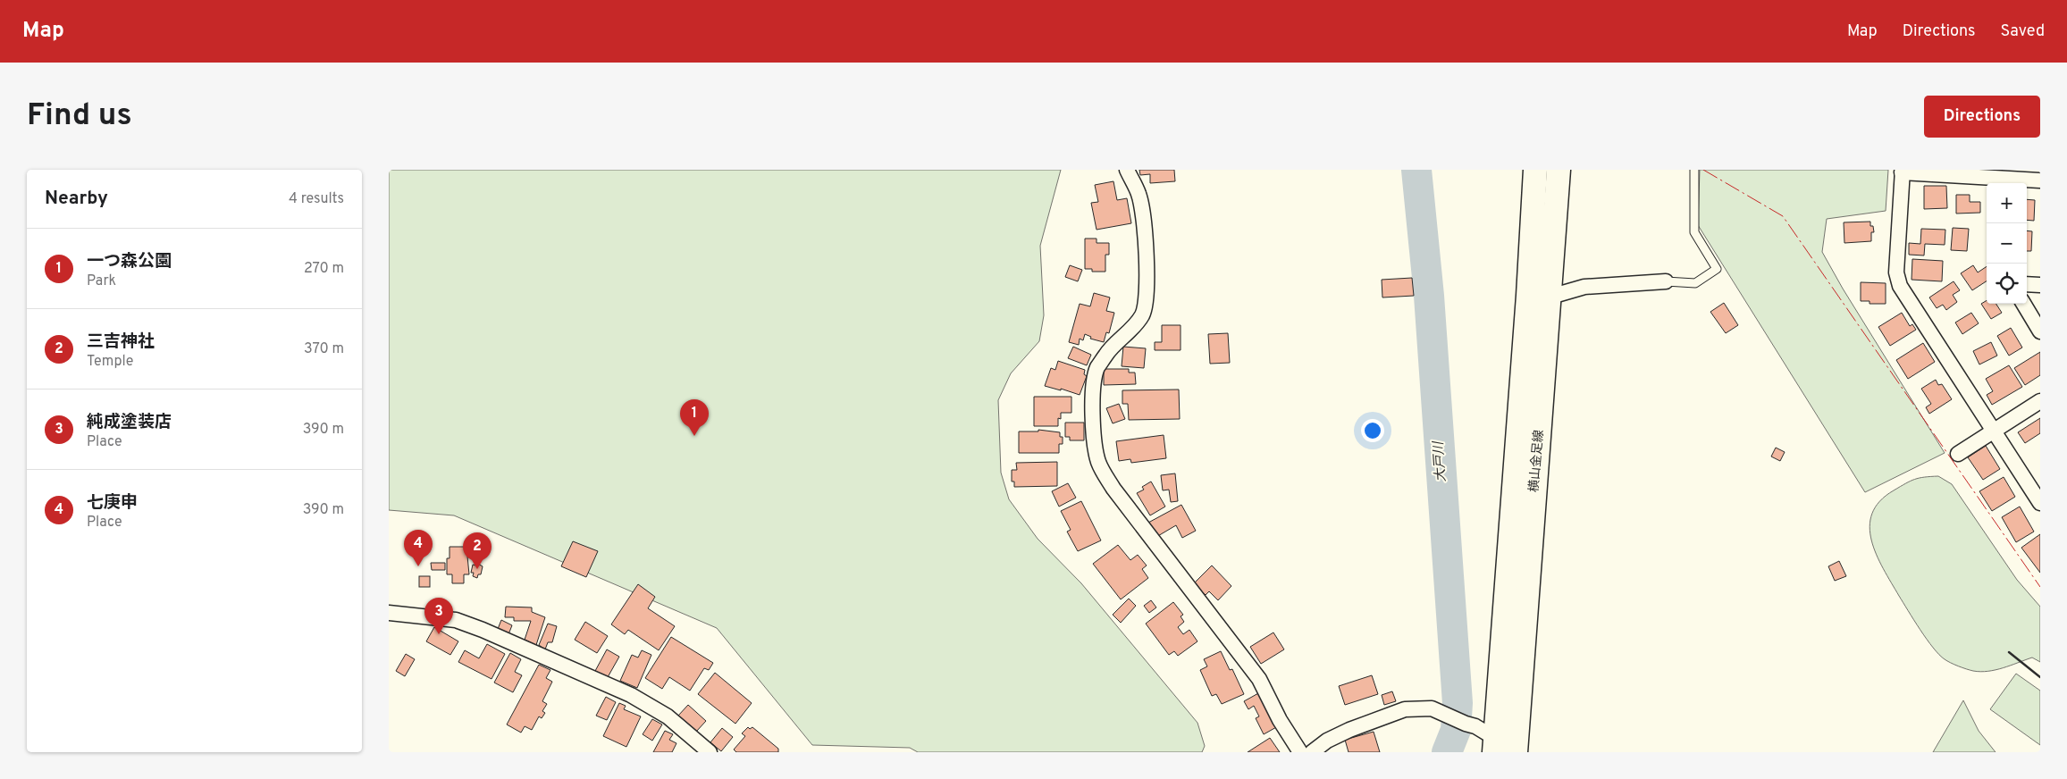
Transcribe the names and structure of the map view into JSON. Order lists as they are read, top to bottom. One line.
{"streets":{"main road":["横山金足線"]},"water":["大戸川"],"page":{"header":"Map","nav":["Map","Directions","Saved"],"buttons":"Directions","title":"Find us","heading":["Nearby","4 results"],"map_buttons":["+","−"],"list":[{"mark":"1","name":"一つ森公園","note":"Park","value":"270 m"},{"mark":"2","name":"三吉神社","note":"Temple","value":"370 m"},{"mark":"3","name":"純成塗装店","note":"Place","value":"390 m"},{"mark":"4","name":"七庚申","note":"Place","value":"390 m"}],"pins":["1","4","2","3"]}}
